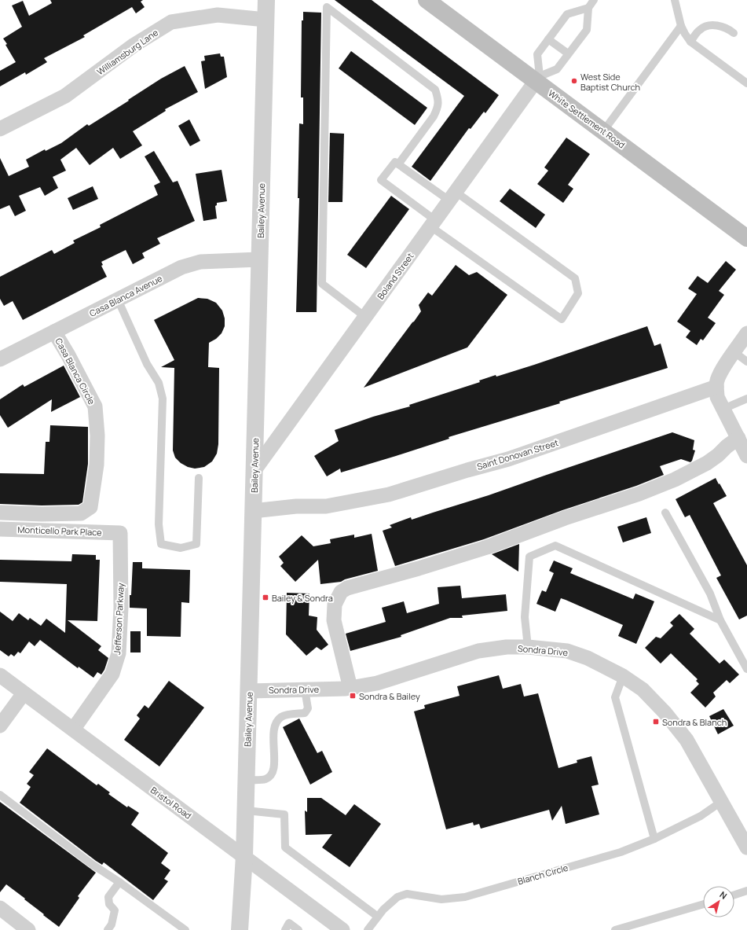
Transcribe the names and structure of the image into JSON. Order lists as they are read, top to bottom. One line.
{"streets":{"main road":["White Settlement Road"],"street":["Williamsburg Lane","Bailey Avenue","Boland Street","Casa Blanca Avenue","Casa Blanca Circle","Saint Donovan Street","Monticello Park Place","Jefferson Parkway","Sondra Drive","Bristol Road"],"lane":["Blanch Circle"]},"crossings":[["Williamsburg Lane","Bailey Avenue"],["White Settlement Road","Boland Street"],["Bailey Avenue","Boland Street"],["Bailey Avenue","Casa Blanca Avenue"],["Bailey Avenue","Saint Donovan Street"],["Bailey Avenue","Sondra Drive"],["Bailey Avenue","Bristol Road"],["Casa Blanca Avenue","Casa Blanca Circle"],["Monticello Park Place","Jefferson Parkway"],["Jefferson Parkway","Bristol Road"],["Sondra Drive","Blanch Circle"]],"places":{"other":["West Side Baptist Church"],"transit":["Bailey & Sondra","Sondra & Bailey","Sondra & Blanch"]},"north":"top right"}
